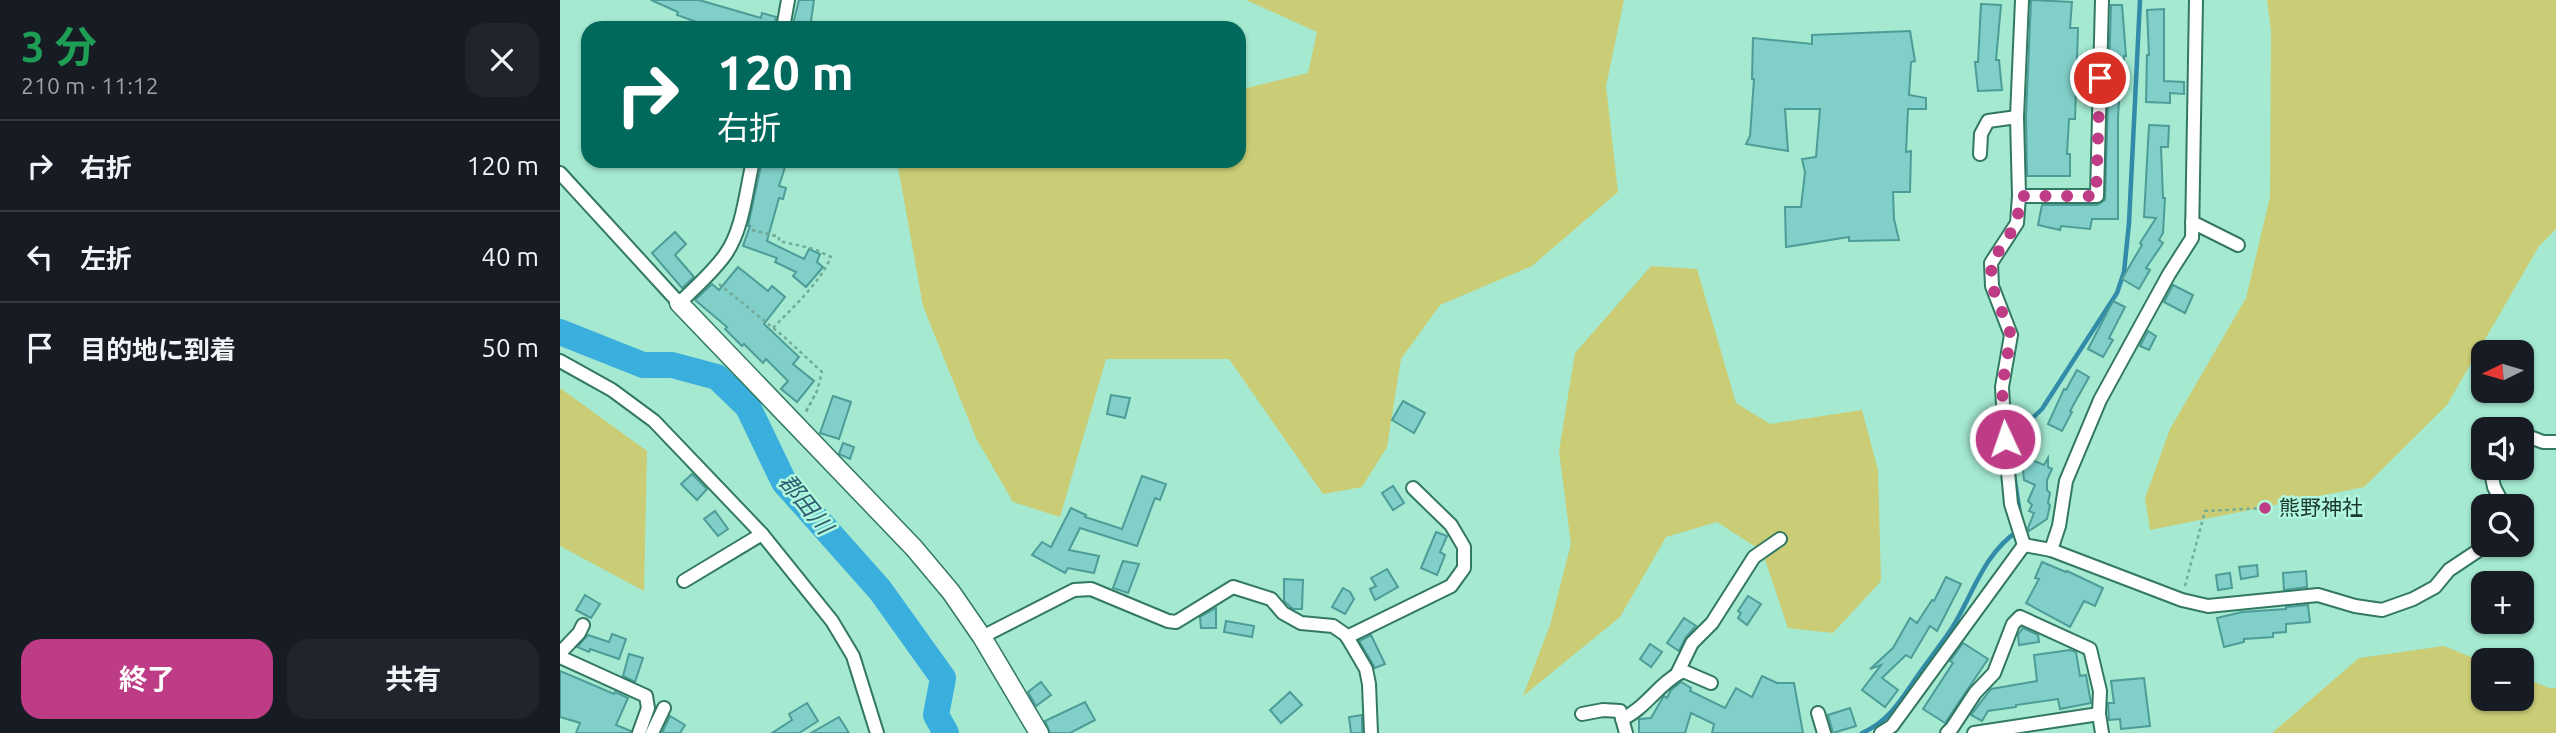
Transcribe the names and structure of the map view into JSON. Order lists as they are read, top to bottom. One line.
{"water":["郡田川"],"places":["熊野神社"],"north":"left","page":{"heading":["3 分","210 m · 11:12"],"turn":["120 m","右折"],"list":[{"name":"右折","value":"120 m"},{"name":"左折","value":"40 m"},{"name":"目的地に到着","value":"50 m"}],"map_buttons":["+","−"],"buttons":["終了","共有"]}}
